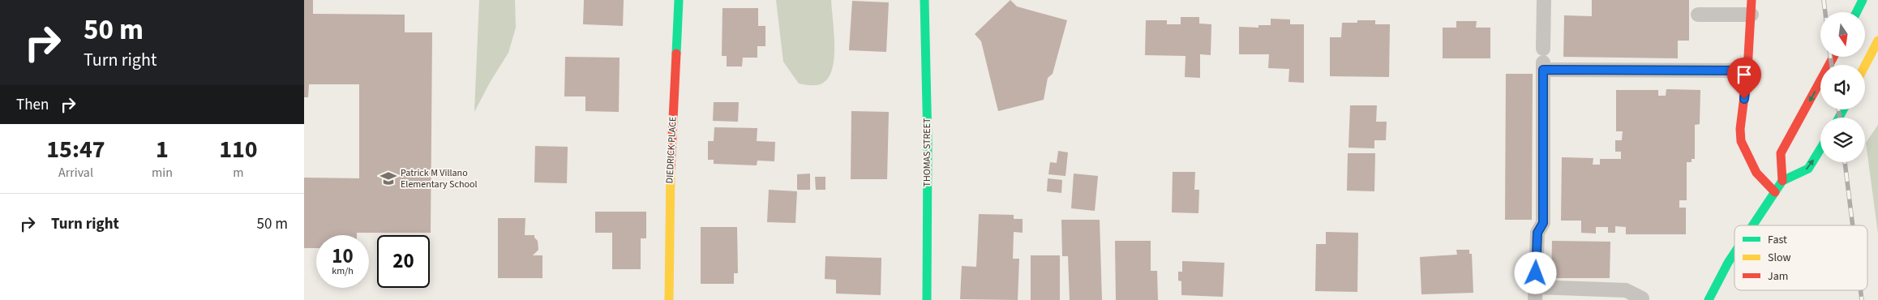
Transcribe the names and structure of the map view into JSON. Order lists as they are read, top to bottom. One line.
{"streets":{"street":["DIEDRICK PLACE","THOMAS STREET"]},"places":{"school or university":["Patrick M Villano Elementary School"]},"legend":["Fast","Slow","Jam"],"north":"bottom","page":{"turn":["50 m","Turn right"],"then":"Then","eta":["15:47","Arrival","1","min","110","m"],"list":[{"name":"Turn right","value":"50 m"}],"speed":"10 km/h","limit":"20"}}
